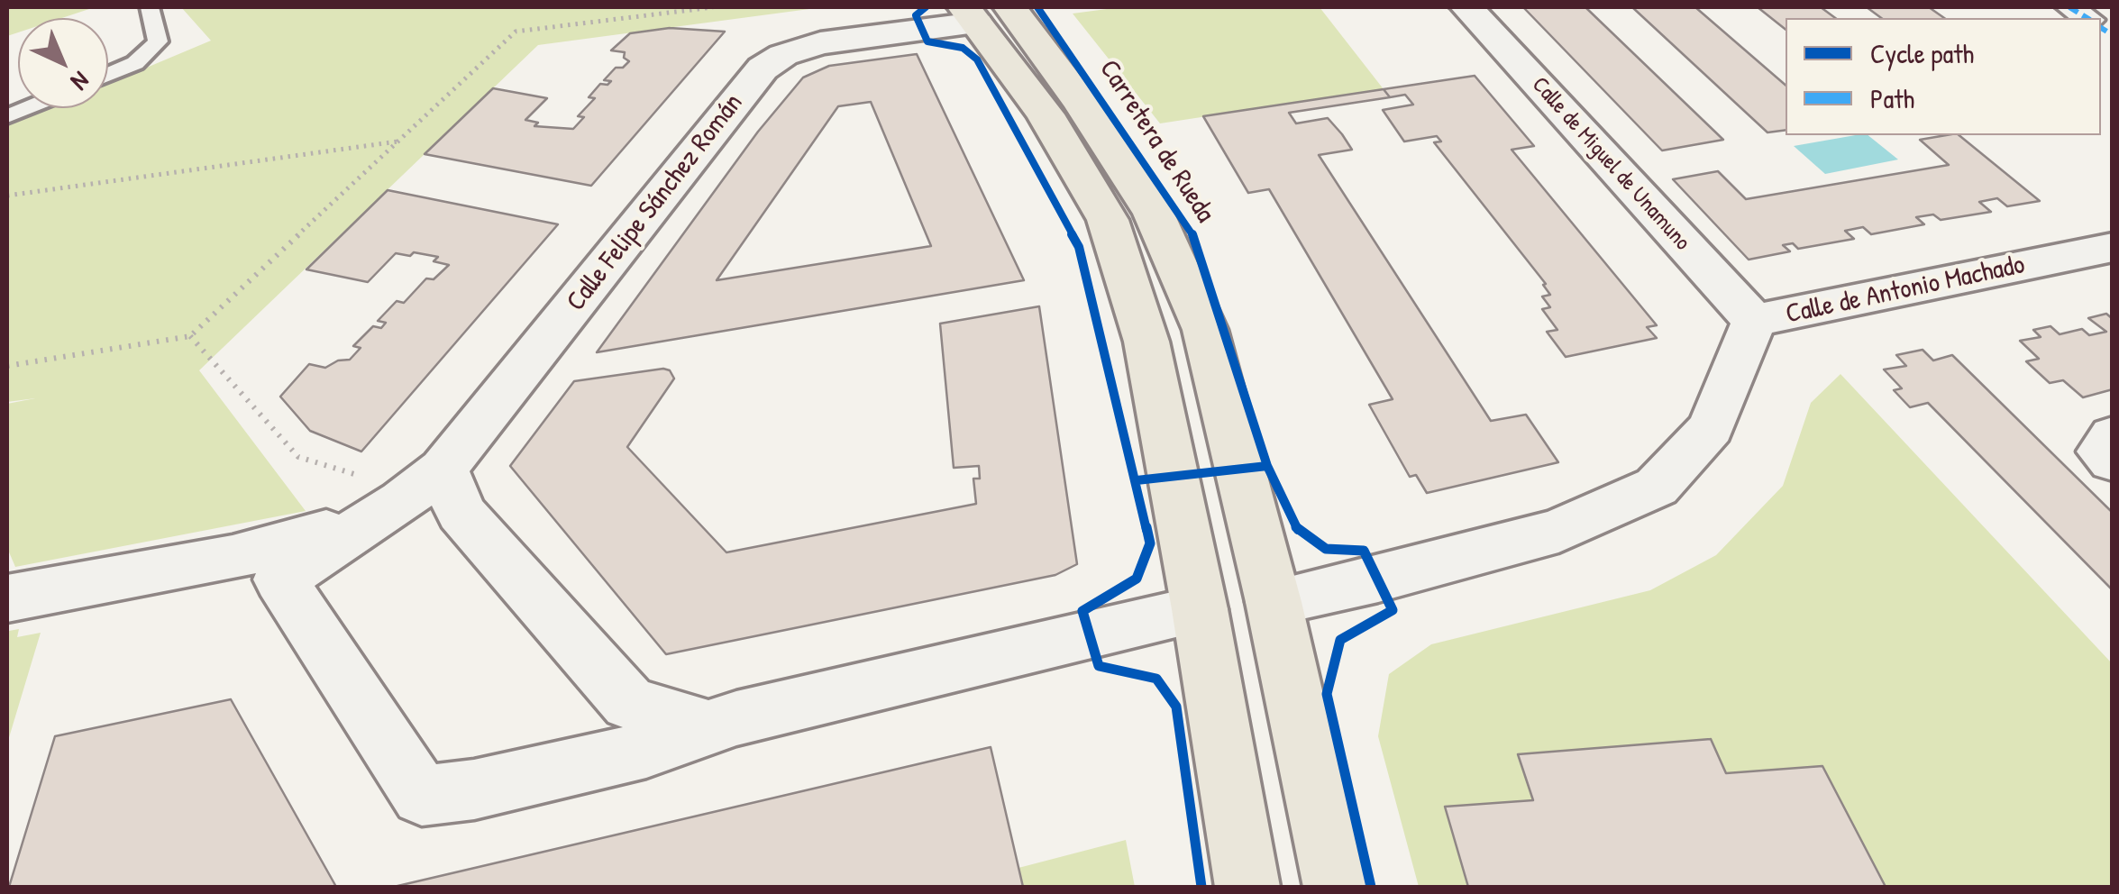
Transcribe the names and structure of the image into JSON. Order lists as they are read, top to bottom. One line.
{"streets":{"main road":["Carretera de Rueda"],"street":["Calle de Miguel de Unamuno","Calle Felipe Sánchez Román","Calle de Antonio Machado"]},"crossings":[["Carretera de Rueda","Calle Felipe Sánchez Román"],["Carretera de Rueda","Calle de Antonio Machado"],["Calle de Miguel de Unamuno","Calle de Antonio Machado"]],"legend":["Cycle path","Path"],"north":"bottom right"}
